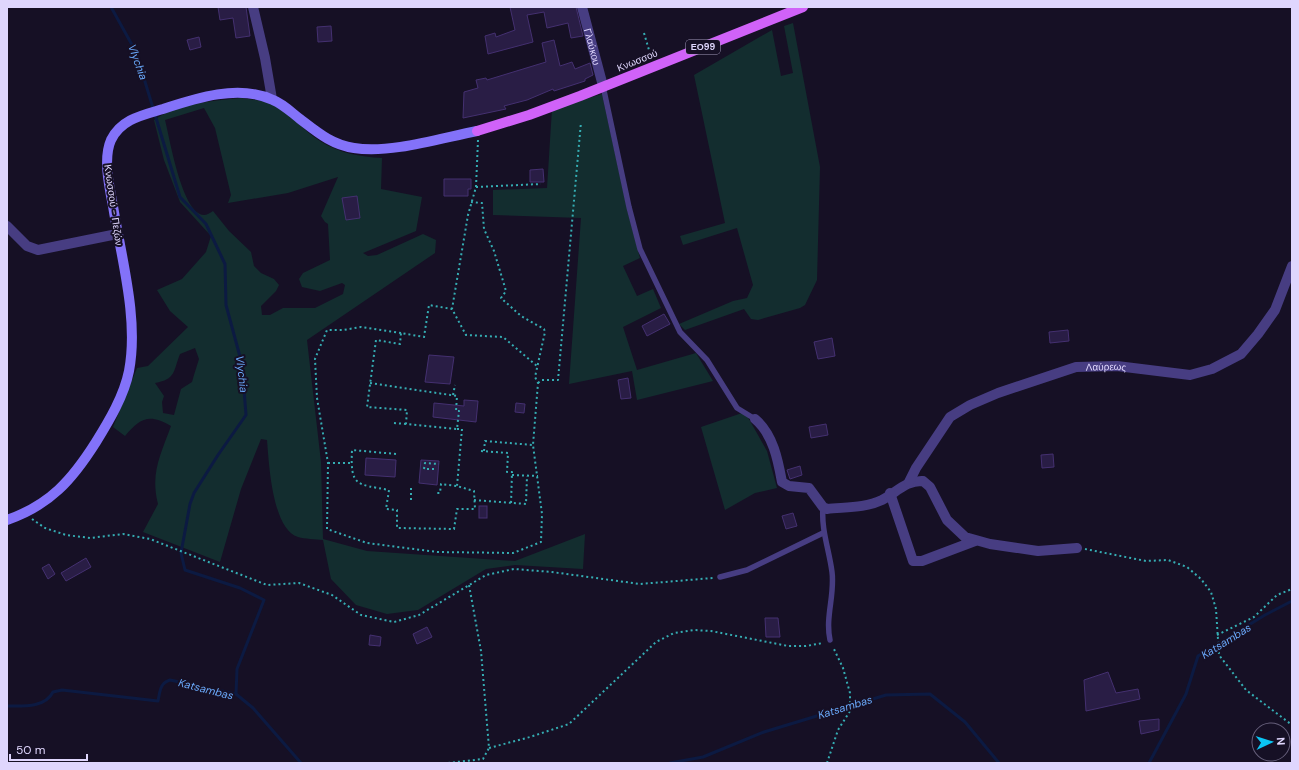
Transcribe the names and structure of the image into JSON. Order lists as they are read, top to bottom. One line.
{"streets":{"main road":["ΕΟ99","Κνωσσού","Κνωσσού - Πεζών"],"street":["Γλαύκου","Λαύρεως"]},"crossings":[["Γλαύκου","Κνωσσού"],["Κνωσσού","Κνωσσού - Πεζών"]],"water":["Vlychia","Katsambas"],"scale_bar":"50 m","north":"right"}
